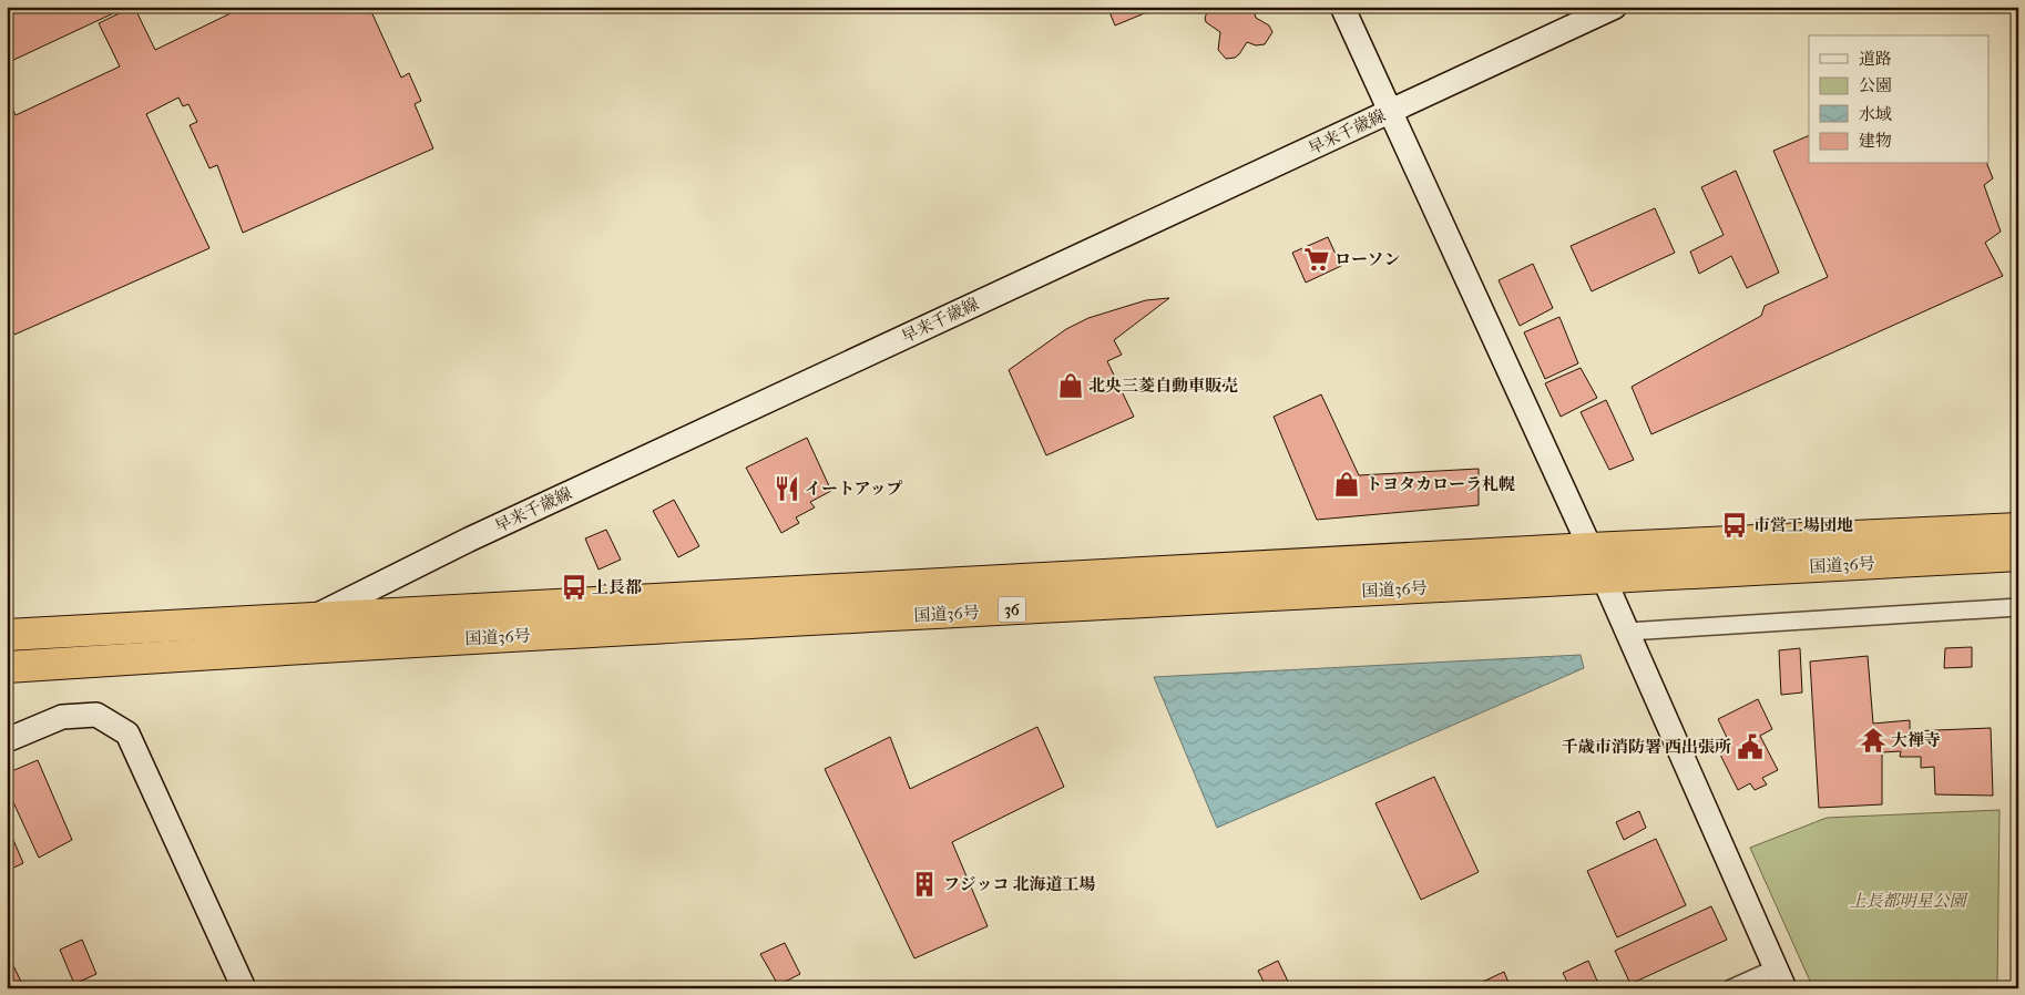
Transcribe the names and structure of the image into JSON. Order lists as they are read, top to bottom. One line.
{"streets":{"highway":["国道36号","36"],"main road":["早来千歳線"]},"crossings":[["早来千歳線","国道36号"]],"parks":["上長都明星公園"],"places":{"supermarket":["ローソン"],"shop":["北央三菱自動車販売","トヨタカローラ札幌"],"restaurant":["イートアップ"],"bus stop":["市営工場団地","上長都"],"temple":["大禅寺"],"public building":["千歳市消防署 西出張所"],"building":["フジッコ 北海道工場"]},"legend":["道路","公園","水域","建物"]}
